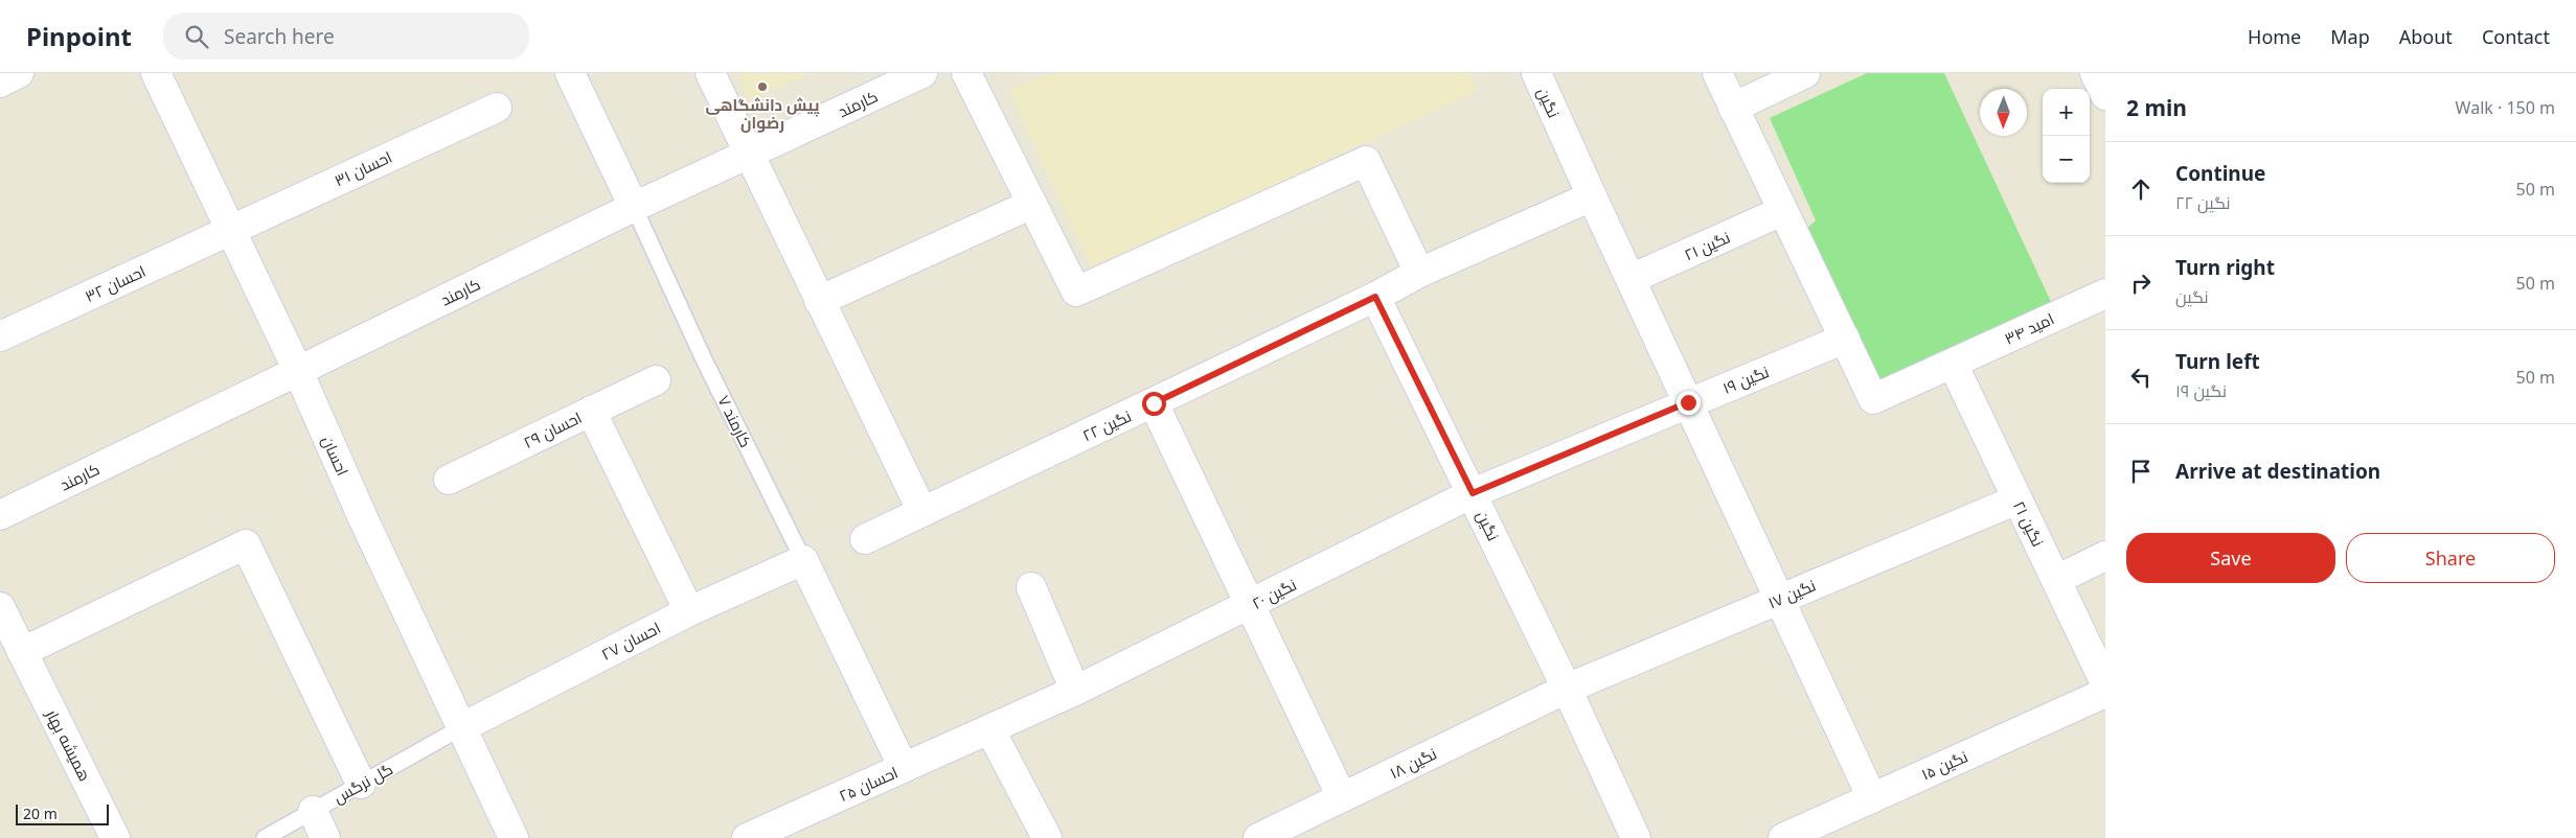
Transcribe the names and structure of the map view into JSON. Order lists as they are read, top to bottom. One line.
{"streets":{"street":["نگین","کارمند","احسان ۳۱","نگین ۲۱","احسان ۳۲","امید ۳۴","نگین ۱۹","کارمند ۷","نگین ۲۲","احسان ۲۹","احسان","نگین ۲۰","نگین ۱۷","احسان ۲۷","همیشه بهار","نگین ۱۸","نگین ۱۵","احسان ۲۵"],"lane":["گل نرگس"]},"crossings":[["نگین","نگین ۲۱"],["نگین","نگین ۱۹"],["نگین","نگین ۲۲"],["نگین","نگین ۲۰"],["نگین","نگین ۱۷"],["نگین","نگین ۱۸"],["نگین","نگین ۱۵"],["کارمند","کارمند ۷"],["کارمند","احسان"],["احسان ۳۱","احسان ۳۲"],["احسان ۳۱","احسان"],["نگین ۲۱","امید ۳۴"],["نگین ۲۱","نگین ۱۷"],["احسان ۳۲","احسان"],["امید ۳۴","نگین ۱۹"],["نگین ۱۹","نگین ۲۰"],["کارمند ۷","احسان ۲۷"],["کارمند ۷","احسان ۲۵"],["احسان","احسان ۲۷"],["احسان","گل نرگس"],["نگین ۲۰","احسان ۲۵"],["نگین ۱۷","نگین ۱۸"],["احسان ۲۷","گل نرگس"]],"places":["پیش دانشگاهی رضوان"],"scale_bar":"20 m","north":"bottom","page":{"header":"Pinpoint","search":"Search here","nav":["Home","Map","About","Contact"],"heading":["2 min","Walk · 150 m"],"map_buttons":["+","−"],"list":[["Continue","نگین ۲۲","50 m"],["Turn right","نگین","50 m"],["Turn left","نگین ۱۹","50 m"],"Arrive at destination"],"buttons":["Save","Share"],"scale":"20 m"}}
